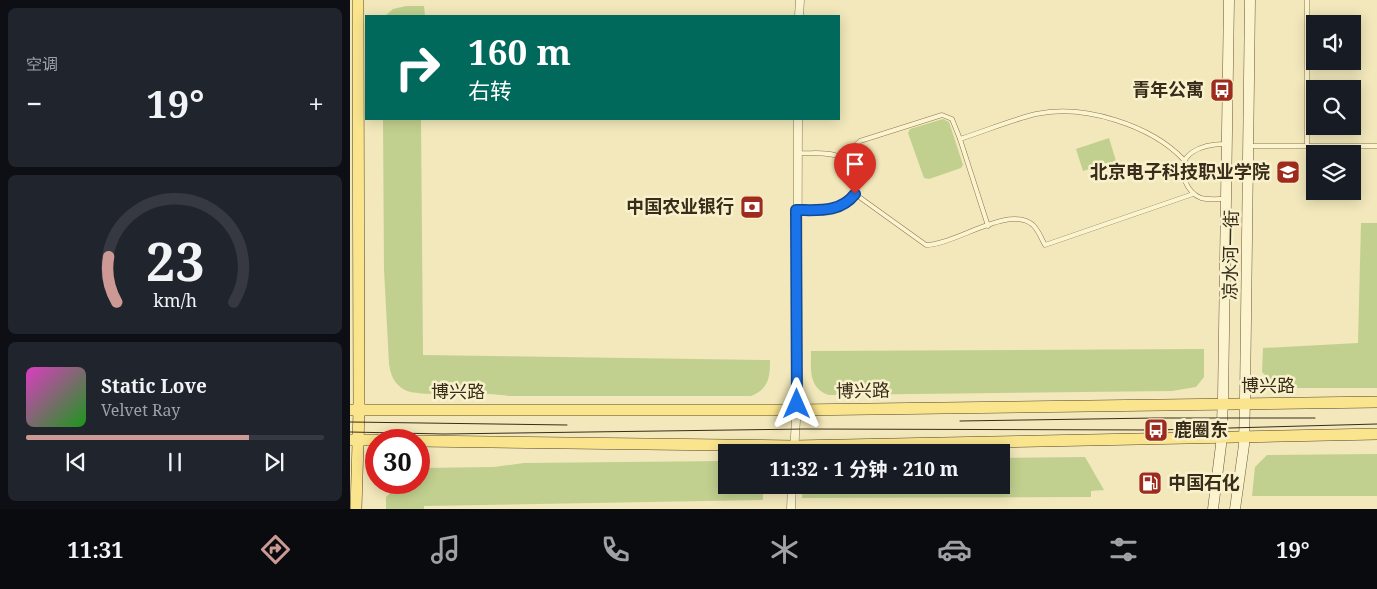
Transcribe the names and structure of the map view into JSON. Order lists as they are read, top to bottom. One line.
{"streets":{"main road":["凉水河一街","博兴路"]},"crossings":[["凉水河一街","博兴路"]],"places":{"bus stop":["青年公寓","鹿圈东"],"school or university":["北京电子科技职业学院"],"bank":["中国农业银行"],"fuel station":["中国石化"]},"page":{"tile":"空调","turn":["160 m","右转"],"heat":["−","19°","+"],"song":["Static Love","Velvet Ray"],"limit":"30","trip":"11:32 · 1 分钟 · 210 m","tabs":["11:31","19°"],"gauge":["23","km/h"]}}
